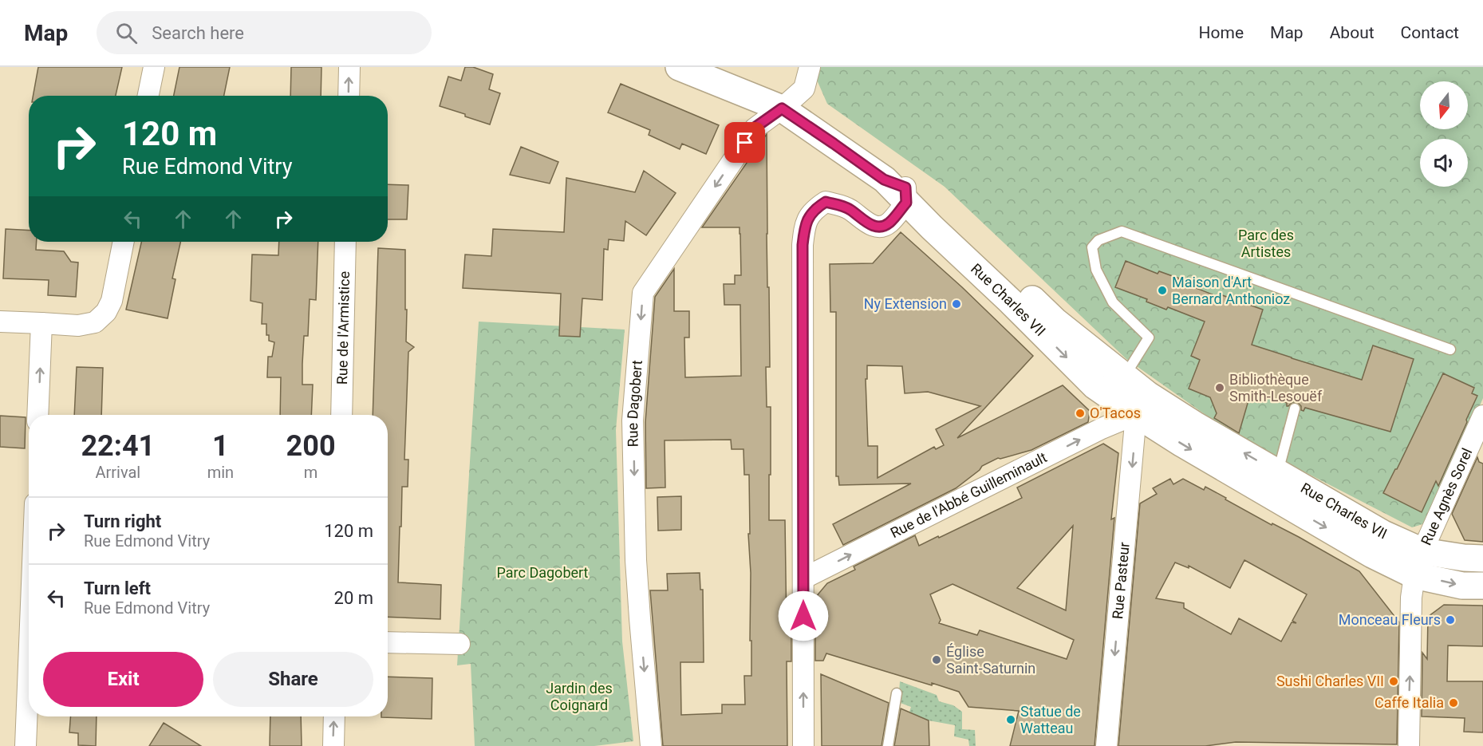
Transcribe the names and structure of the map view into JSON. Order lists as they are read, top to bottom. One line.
{"streets":{"main road":["Rue Charles VII"],"street":["Rue de l'Armistice","Rue Dagobert","Rue de l'Abbé Guilleminault","Rue Agnès Sorel","Rue Pasteur"]},"crossings":[["Rue Charles VII","Rue Dagobert"],["Rue Charles VII","Rue de l'Abbé Guilleminault"],["Rue Charles VII","Rue Agnès Sorel"],["Rue Charles VII","Rue Pasteur"],["Rue de l'Abbé Guilleminault","Rue Pasteur"]],"one_way":["Rue Dagobert","Rue de l'Abbé Guilleminault","Rue Pasteur"],"parks":["Parc des Artistes","Parc Dagobert","Jardin des Coignard"],"places":["Maison d'Art Bernard Anthonioz","Ny Extension","Bibliothèque Smith-Lesouëf","O'Tacos","Monceau Fleurs","Église Saint-Saturnin","Sushi Charles VII","Caffe Italia","Statue de Watteau"],"north":"bottom","page":{"header":"Map","search":"Search here","nav":["Home","Map","About","Contact"],"turn":["120 m","Rue Edmond Vitry"],"eta":["22:41","Arrival","1","min","200","m"],"list":[{"name":"Turn right","note":"Rue Edmond Vitry","value":"120 m"},{"name":"Turn left","note":"Rue Edmond Vitry","value":"20 m"}],"buttons":["Exit","Share"]}}
